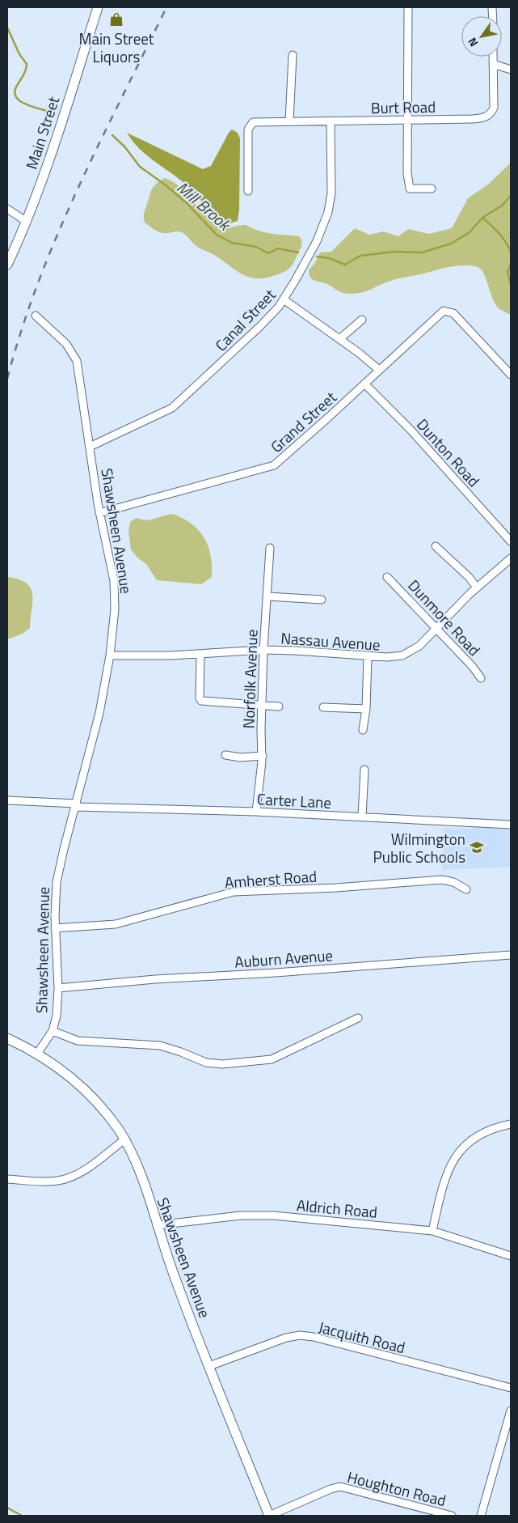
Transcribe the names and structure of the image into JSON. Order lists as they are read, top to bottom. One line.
{"streets":{"main road":["Main Street","Shawsheen Avenue"],"street":["Burt Road","Canal Street","Grand Street","Dunton Road","Dunmore Road","Nassau Avenue","Norfolk Avenue","Carter Lane","Amherst Road","Auburn Avenue","Aldrich Road","Jacquith Road","Houghton Road"]},"crossings":[["Burt Road","Canal Street"],["Canal Street","Shawsheen Avenue"],["Grand Street","Dunton Road"],["Grand Street","Shawsheen Avenue"],["Shawsheen Avenue","Nassau Avenue"],["Shawsheen Avenue","Carter Lane"],["Shawsheen Avenue","Amherst Road"],["Shawsheen Avenue","Auburn Avenue"],["Shawsheen Avenue","Aldrich Road"],["Shawsheen Avenue","Jacquith Road"],["Shawsheen Avenue","Houghton Road"],["Dunmore Road","Nassau Avenue"],["Nassau Avenue","Norfolk Avenue"],["Norfolk Avenue","Carter Lane"]],"water":["Mill Brook"],"places":{"shop":["Main Street Liquors"],"school or university":["Wilmington Public Schools"]},"north":"bottom left"}
